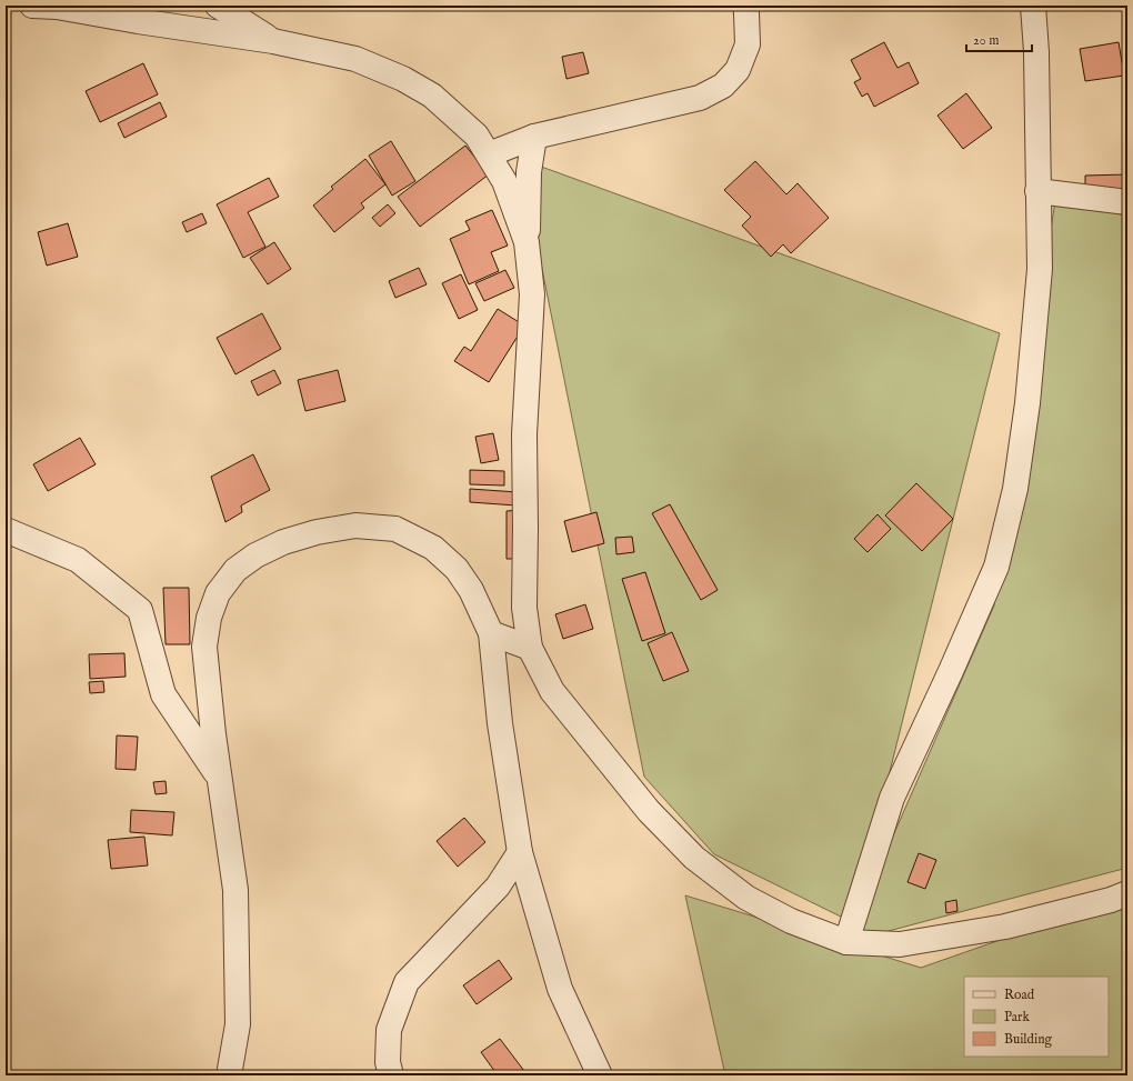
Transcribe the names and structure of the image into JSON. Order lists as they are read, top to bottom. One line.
{"legend":["Road","Park","Building"],"scale_bar":"20 m"}
